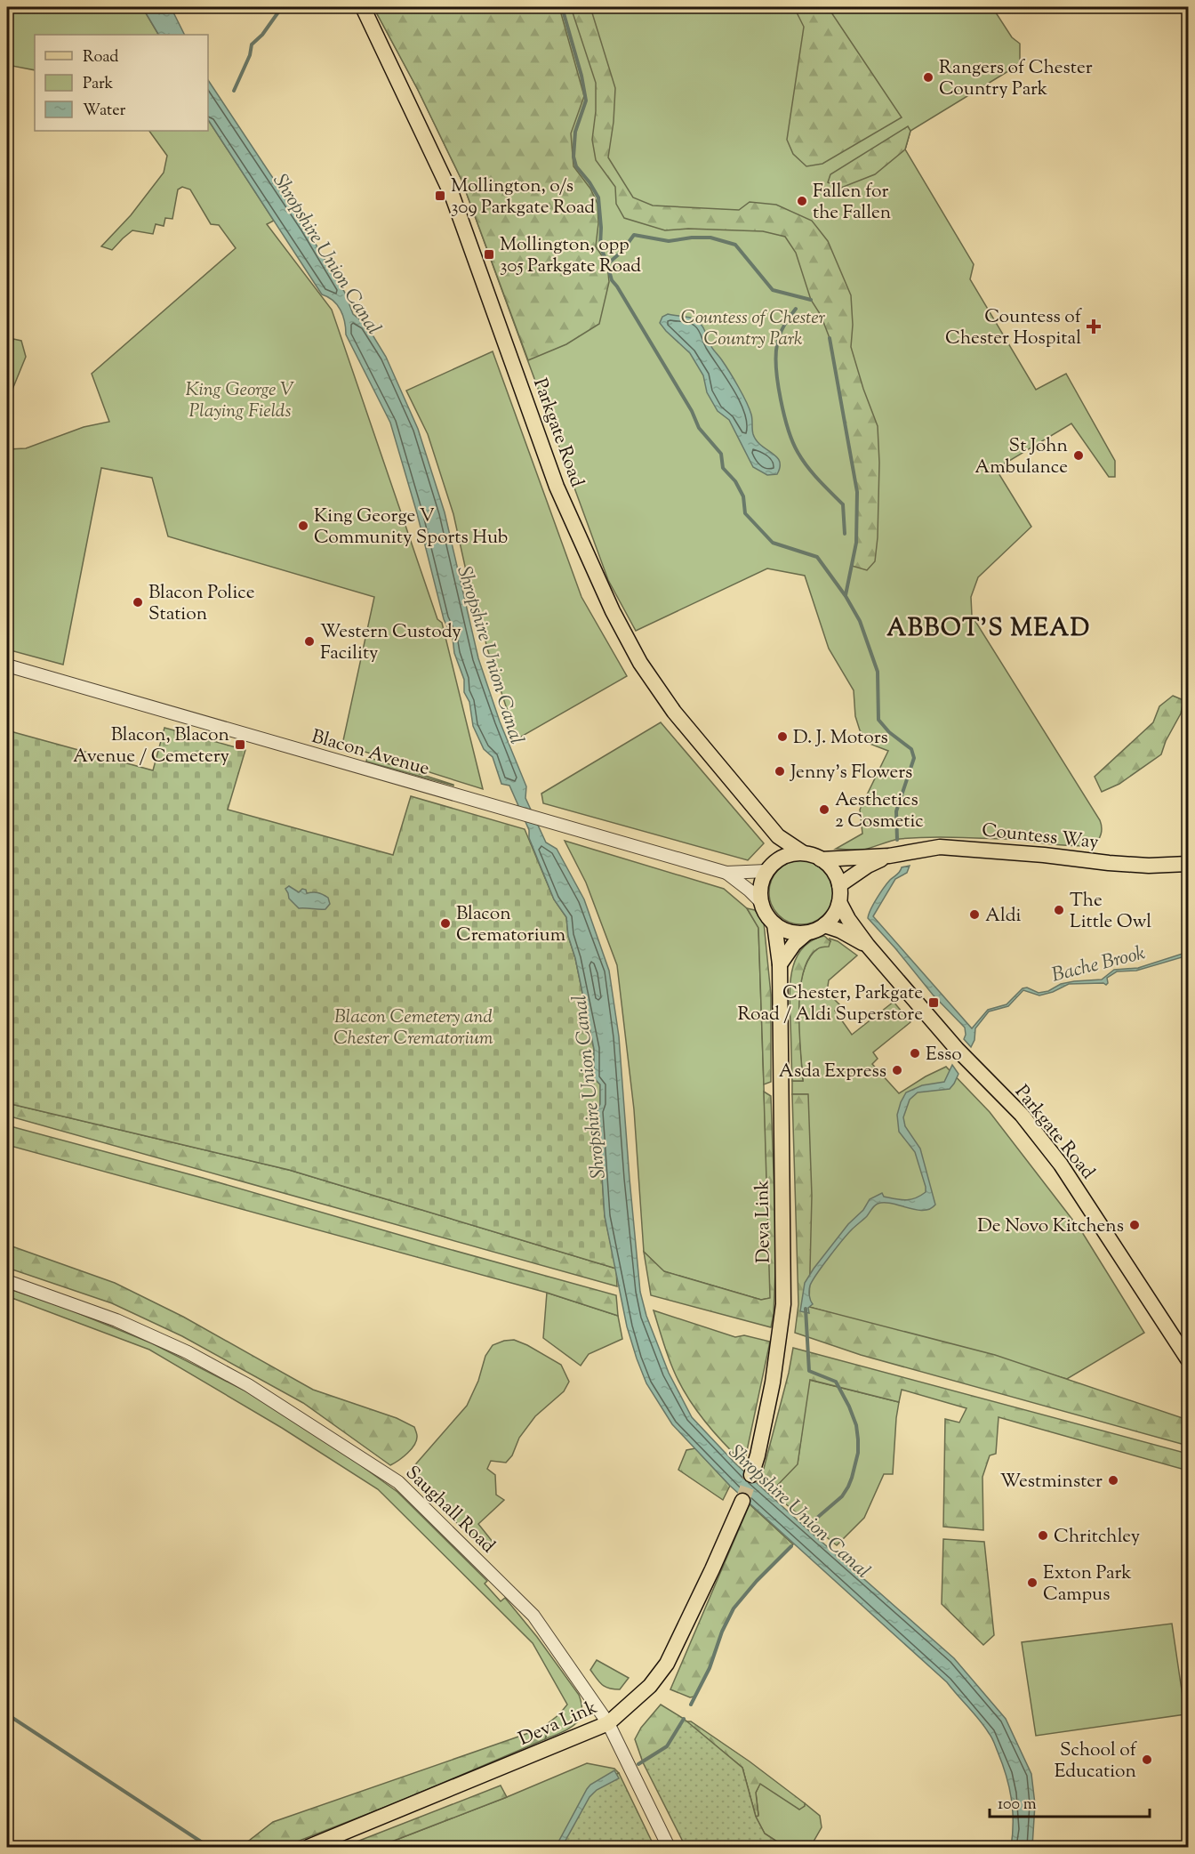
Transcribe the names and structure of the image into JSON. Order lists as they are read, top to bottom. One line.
{"streets":{"main road":["Parkgate Road","Countess Way","Deva Link"],"street":["Blacon Avenue","Saughall Road"]},"crossings":[["Parkgate Road","Blacon Avenue"],["Parkgate Road","Countess Way"],["Parkgate Road","Deva Link"],["Blacon Avenue","Countess Way"],["Blacon Avenue","Deva Link"],["Countess Way","Deva Link"],["Deva Link","Saughall Road"]],"districts":["ABBOT'S MEAD"],"water":["Shropshire Union Canal","Bache Brook"],"parks":["Countess of Chester Country Park","King George V Playing Fields","Blacon Cemetery and Chester Crematorium"],"places":{"other":["Rangers of Chester Country Park","Fallen for the Fallen","St John Ambulance","King George V Community Sports Hub","Blacon Police Station","Western Custody Facility","D. J. Motors","Jenny's Flowers","Aesthetics 2 Cosmetic","The Little Owl","Aldi","Blacon Crematorium","Esso","Asda Express","De Novo Kitchens","Westminster","Chritchley","Exton Park Campus","School of Education"],"transit":["Mollington, o/s 309 Parkgate Road","Mollington, opp 305 Parkgate Road","Blacon, Blacon Avenue / Cemetery","Chester, Parkgate Road / Aldi Superstore"],"health":["Countess of Chester Hospital"]},"legend":["Road","Park","Water"],"scale_bar":"100 m"}
